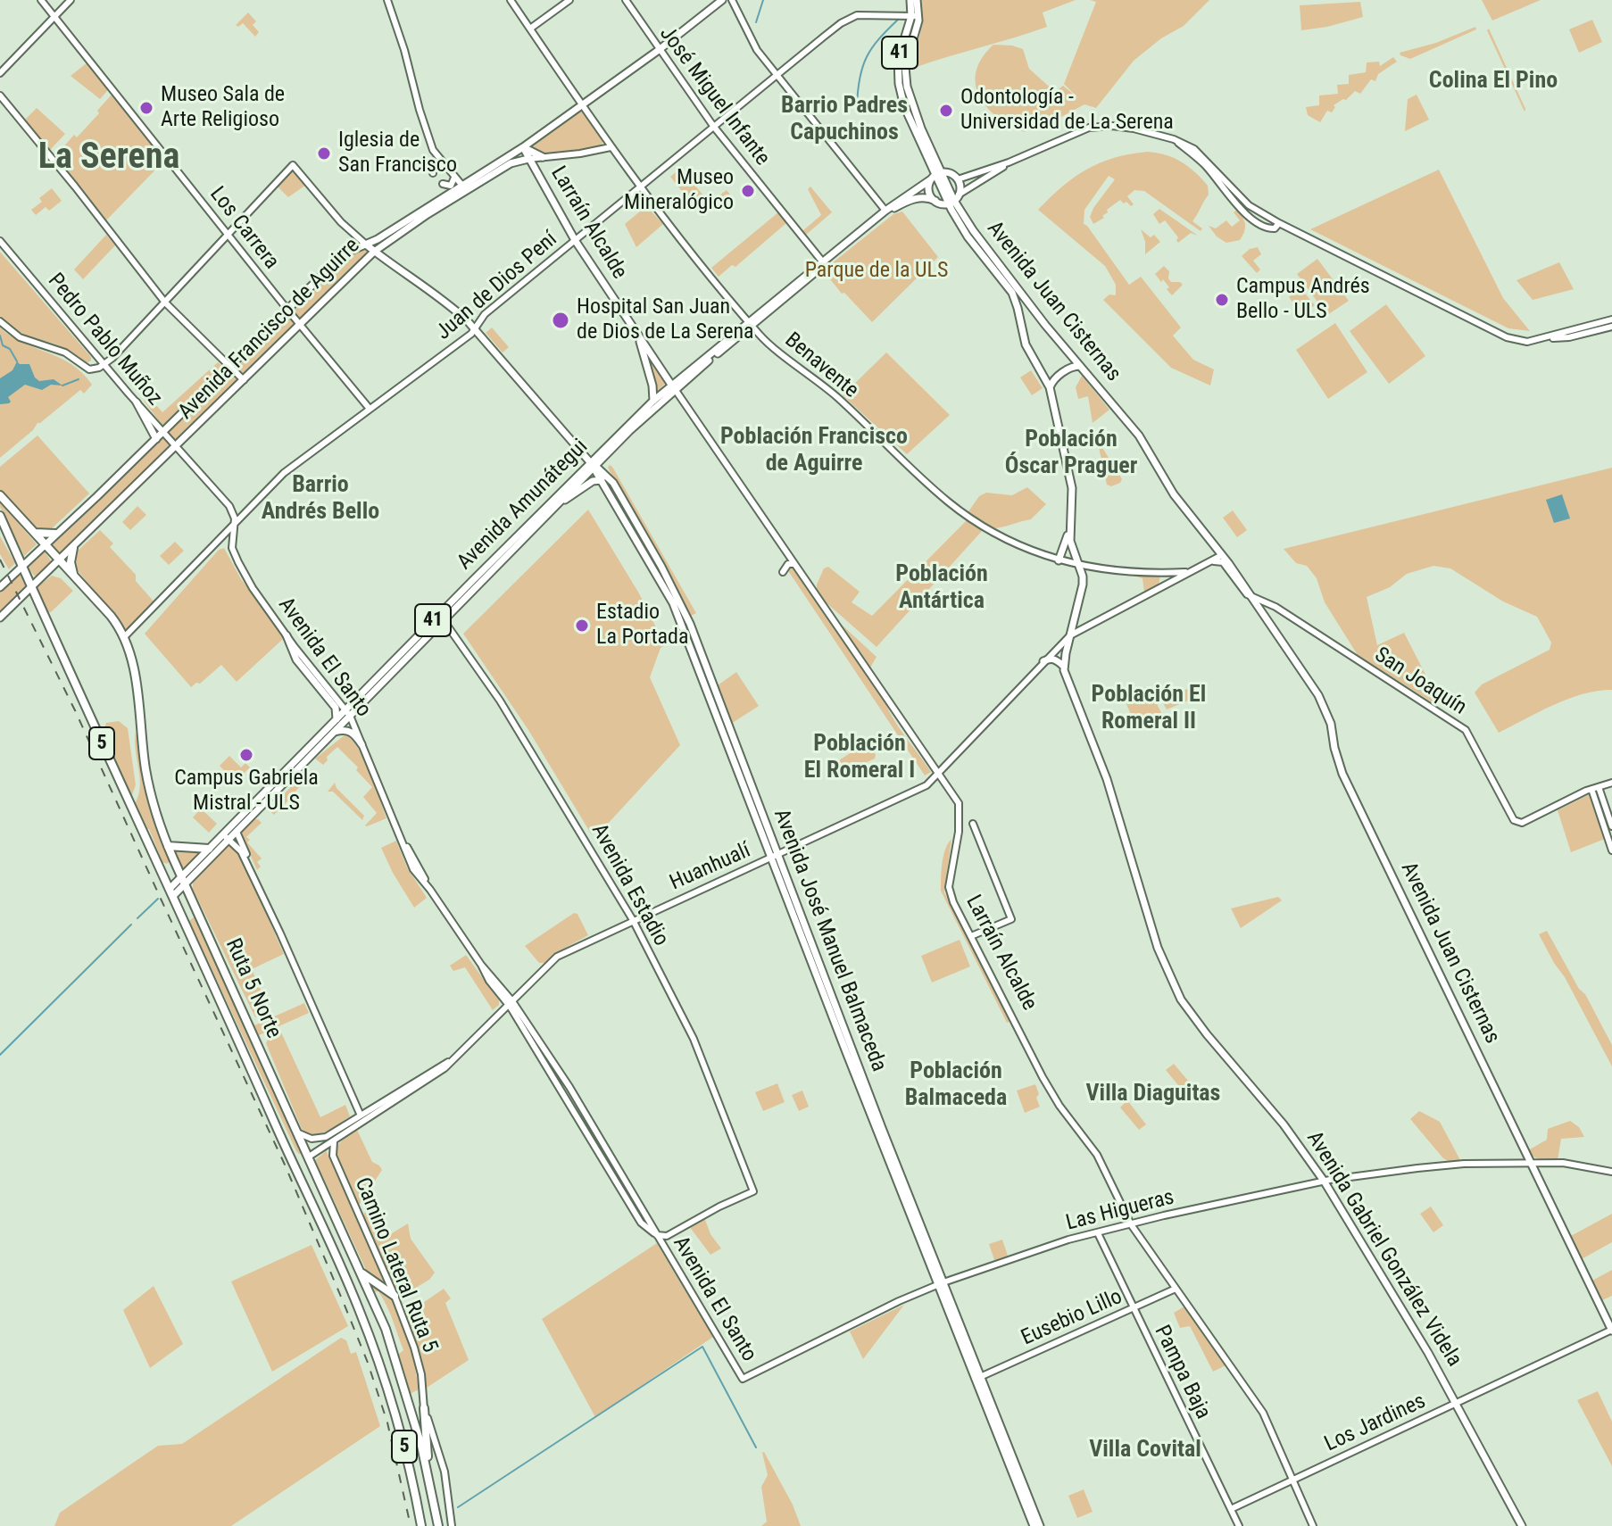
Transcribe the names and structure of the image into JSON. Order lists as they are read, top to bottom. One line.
{"streets":{"highway":["5","Ruta 5 Norte"],"main road":["41","José Miguel Infante","Larraín Alcalde","Los Carrera","Juan de Dios Pení","Avenida Juan Cisternas","Avenida Francisco de Aguirre","Pedro Pablo Muñoz","Benavente","Avenida Amunátegui","Avenida El Santo","San Joaquín","Huanhualí","Avenida Estadio","Avenida José Manuel Balmaceda","Las Higueras","Avenida Gabriel González Videla","Camino Lateral Ruta 5","Eusebio Lillo","Pampa Baja","Los Jardines"]},"crossings":[["41","Avenida Juan Cisternas"],["41","Avenida Amunátegui"],["José Miguel Infante","Juan de Dios Pení"],["José Miguel Infante","Avenida Francisco de Aguirre"],["José Miguel Infante","Avenida Amunátegui"],["Larraín Alcalde","Juan de Dios Pení"],["Larraín Alcalde","Avenida Francisco de Aguirre"],["Larraín Alcalde","Avenida Amunátegui"],["Larraín Alcalde","Huanhualí"],["Larraín Alcalde","Las Higueras"],["Larraín Alcalde","Eusebio Lillo"],["Larraín Alcalde","Los Jardines"],["Los Carrera","Juan de Dios Pení"],["Los Carrera","Avenida Francisco de Aguirre"],["Juan de Dios Pení","Avenida Juan Cisternas"],["Juan de Dios Pení","Pedro Pablo Muñoz"],["Juan de Dios Pení","Benavente"],["Juan de Dios Pení","Avenida José Manuel Balmaceda"],["Juan de Dios Pení","Ruta 5 Norte"],["Avenida Juan Cisternas","Avenida Amunátegui"],["Avenida Juan Cisternas","San Joaquín"],["Avenida Juan Cisternas","Huanhualí"],["Avenida Juan Cisternas","Las Higueras"],["Avenida Juan Cisternas","Los Jardines"],["Avenida Francisco de Aguirre","Pedro Pablo Muñoz"],["Avenida Francisco de Aguirre","Benavente"],["Avenida Francisco de Aguirre","Avenida José Manuel Balmaceda"],["Avenida Francisco de Aguirre","Ruta 5 Norte"],["Benavente","Avenida Amunátegui"],["Benavente","Huanhualí"],["Avenida Amunátegui","Avenida El Santo"],["Avenida Amunátegui","Avenida Estadio"],["Avenida Amunátegui","Avenida José Manuel Balmaceda"],["Avenida Amunátegui","Ruta 5 Norte"],["Avenida El Santo","Huanhualí"],["Avenida El Santo","Avenida Estadio"],["Avenida El Santo","Las Higueras"],["Huanhualí","Avenida Estadio"],["Huanhualí","Avenida José Manuel Balmaceda"],["Huanhualí","Ruta 5 Norte"],["Huanhualí","Camino Lateral Ruta 5"],["Avenida José Manuel Balmaceda","Las Higueras"],["Avenida José Manuel Balmaceda","Eusebio Lillo"],["Las Higueras","Avenida Gabriel González Videla"],["Las Higueras","Pampa Baja"],["Avenida Gabriel González Videla","Los Jardines"],["Eusebio Lillo","Pampa Baja"],["Pampa Baja","Los Jardines"]],"districts":["Colina El Pino","Barrio Padres Capuchinos","La Serena","Población Francisco de Aguirre","Población Óscar Praguer","Barrio Andrés Bello","Población Antártica","Población El Romeral II","Población El Romeral I","Población Balmaceda","Villa Diaguitas","Villa Covital"],"parks":["Parque de la ULS"],"places":["Museo Sala de Arte Religioso","Odontología - Universidad de La Serena","Iglesia de San Francisco","Museo Mineralógico","Campus Andrés Bello - ULS","Hospital San Juan de Dios de La Serena","Estadio La Portada","Campus Gabriela Mistral - ULS"]}
